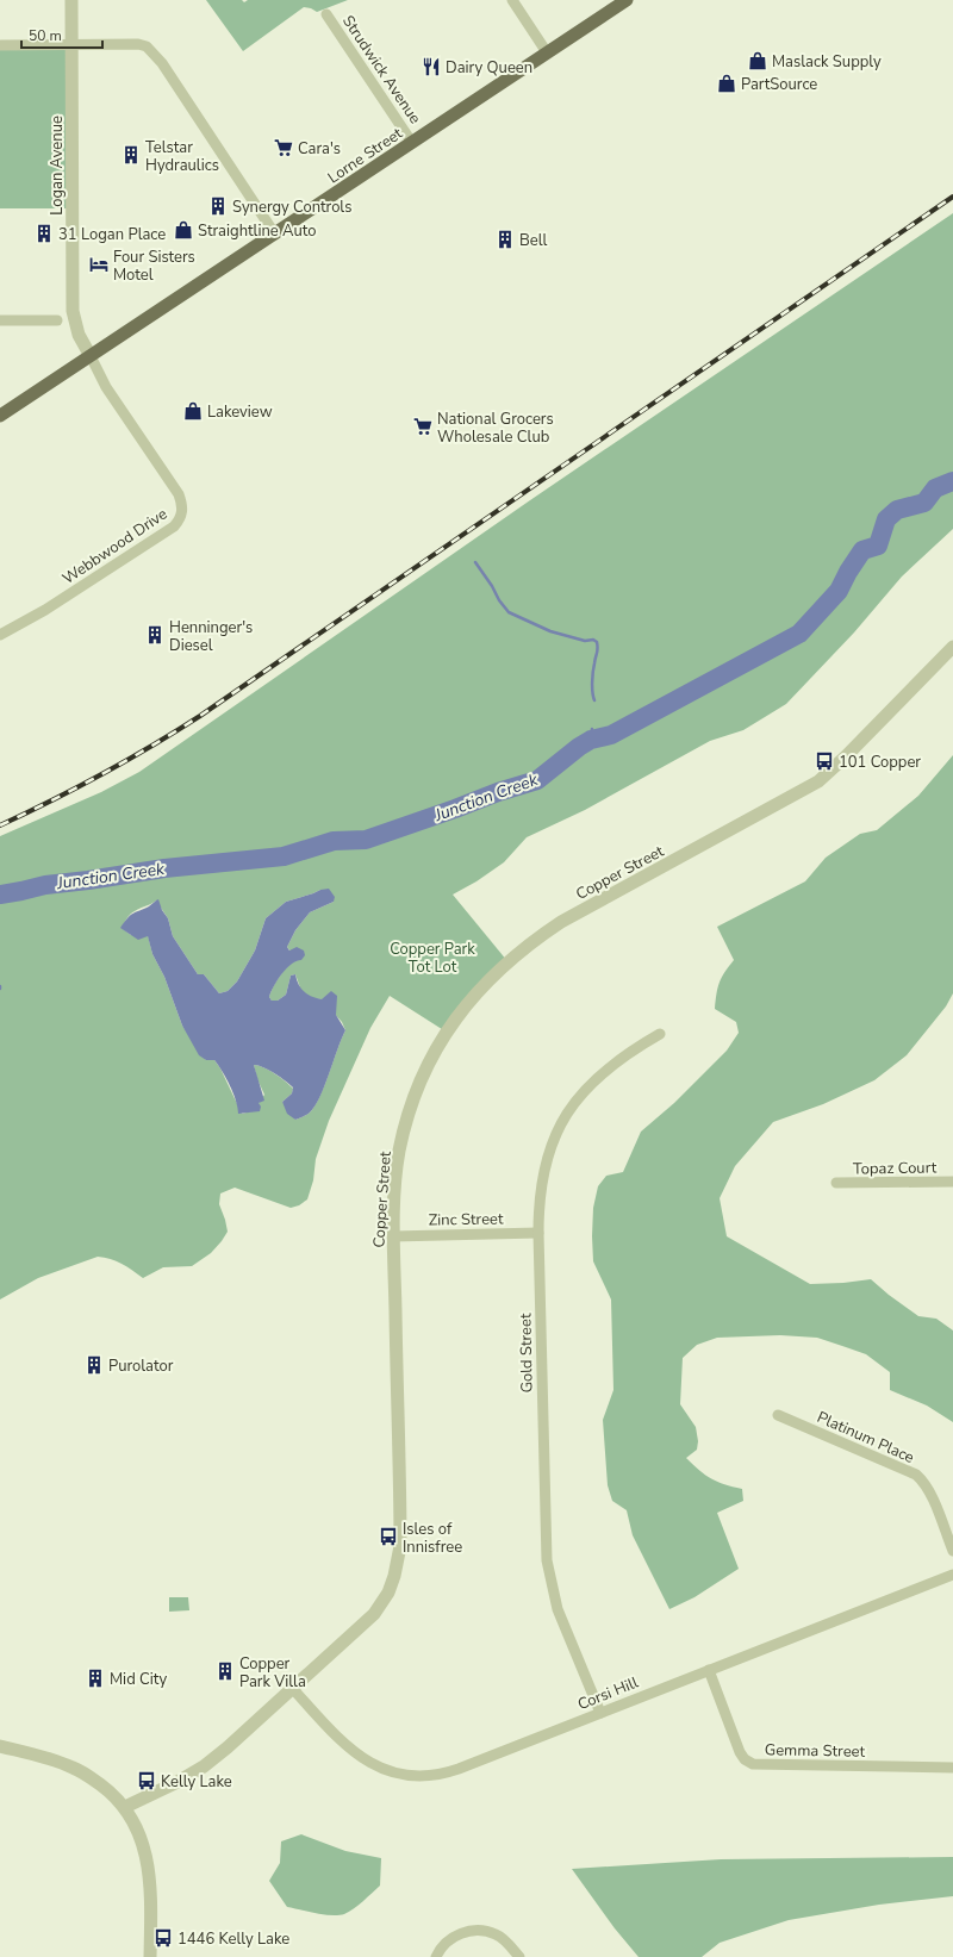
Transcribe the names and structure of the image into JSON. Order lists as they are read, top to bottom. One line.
{"streets":{"main road":["Lorne Street"],"street":["Strudwick Avenue","Logan Avenue","Webbwood Drive","Copper Street","Topaz Court","Zinc Street","Gold Street","Platinum Place","Corsi Hill","Gemma Street"]},"crossings":[["Strudwick Avenue","Lorne Street"],["Lorne Street","Logan Avenue"],["Lorne Street","Webbwood Drive"],["Logan Avenue","Webbwood Drive"],["Copper Street","Zinc Street"],["Copper Street","Corsi Hill"],["Zinc Street","Gold Street"],["Gold Street","Corsi Hill"],["Corsi Hill","Gemma Street"]],"water":["Junction Creek"],"parks":["Copper Park Tot Lot"],"places":{"shop":["Maslack Supply","PartSource","Straightline Auto","Lakeview"],"restaurant":["Dairy Queen"],"supermarket":["Cara's","National Grocers Wholesale Club"],"building":["Telstar Hydraulics","Synergy Controls","31 Logan Place","Bell","Henninger's Diesel","Purolator","Copper Park Villa","Mid City"],"hotel":["Four Sisters Motel"],"bus stop":["101 Copper","Isles of Innisfree","Kelly Lake","1446 Kelly Lake"]},"scale_bar":"50 m"}
